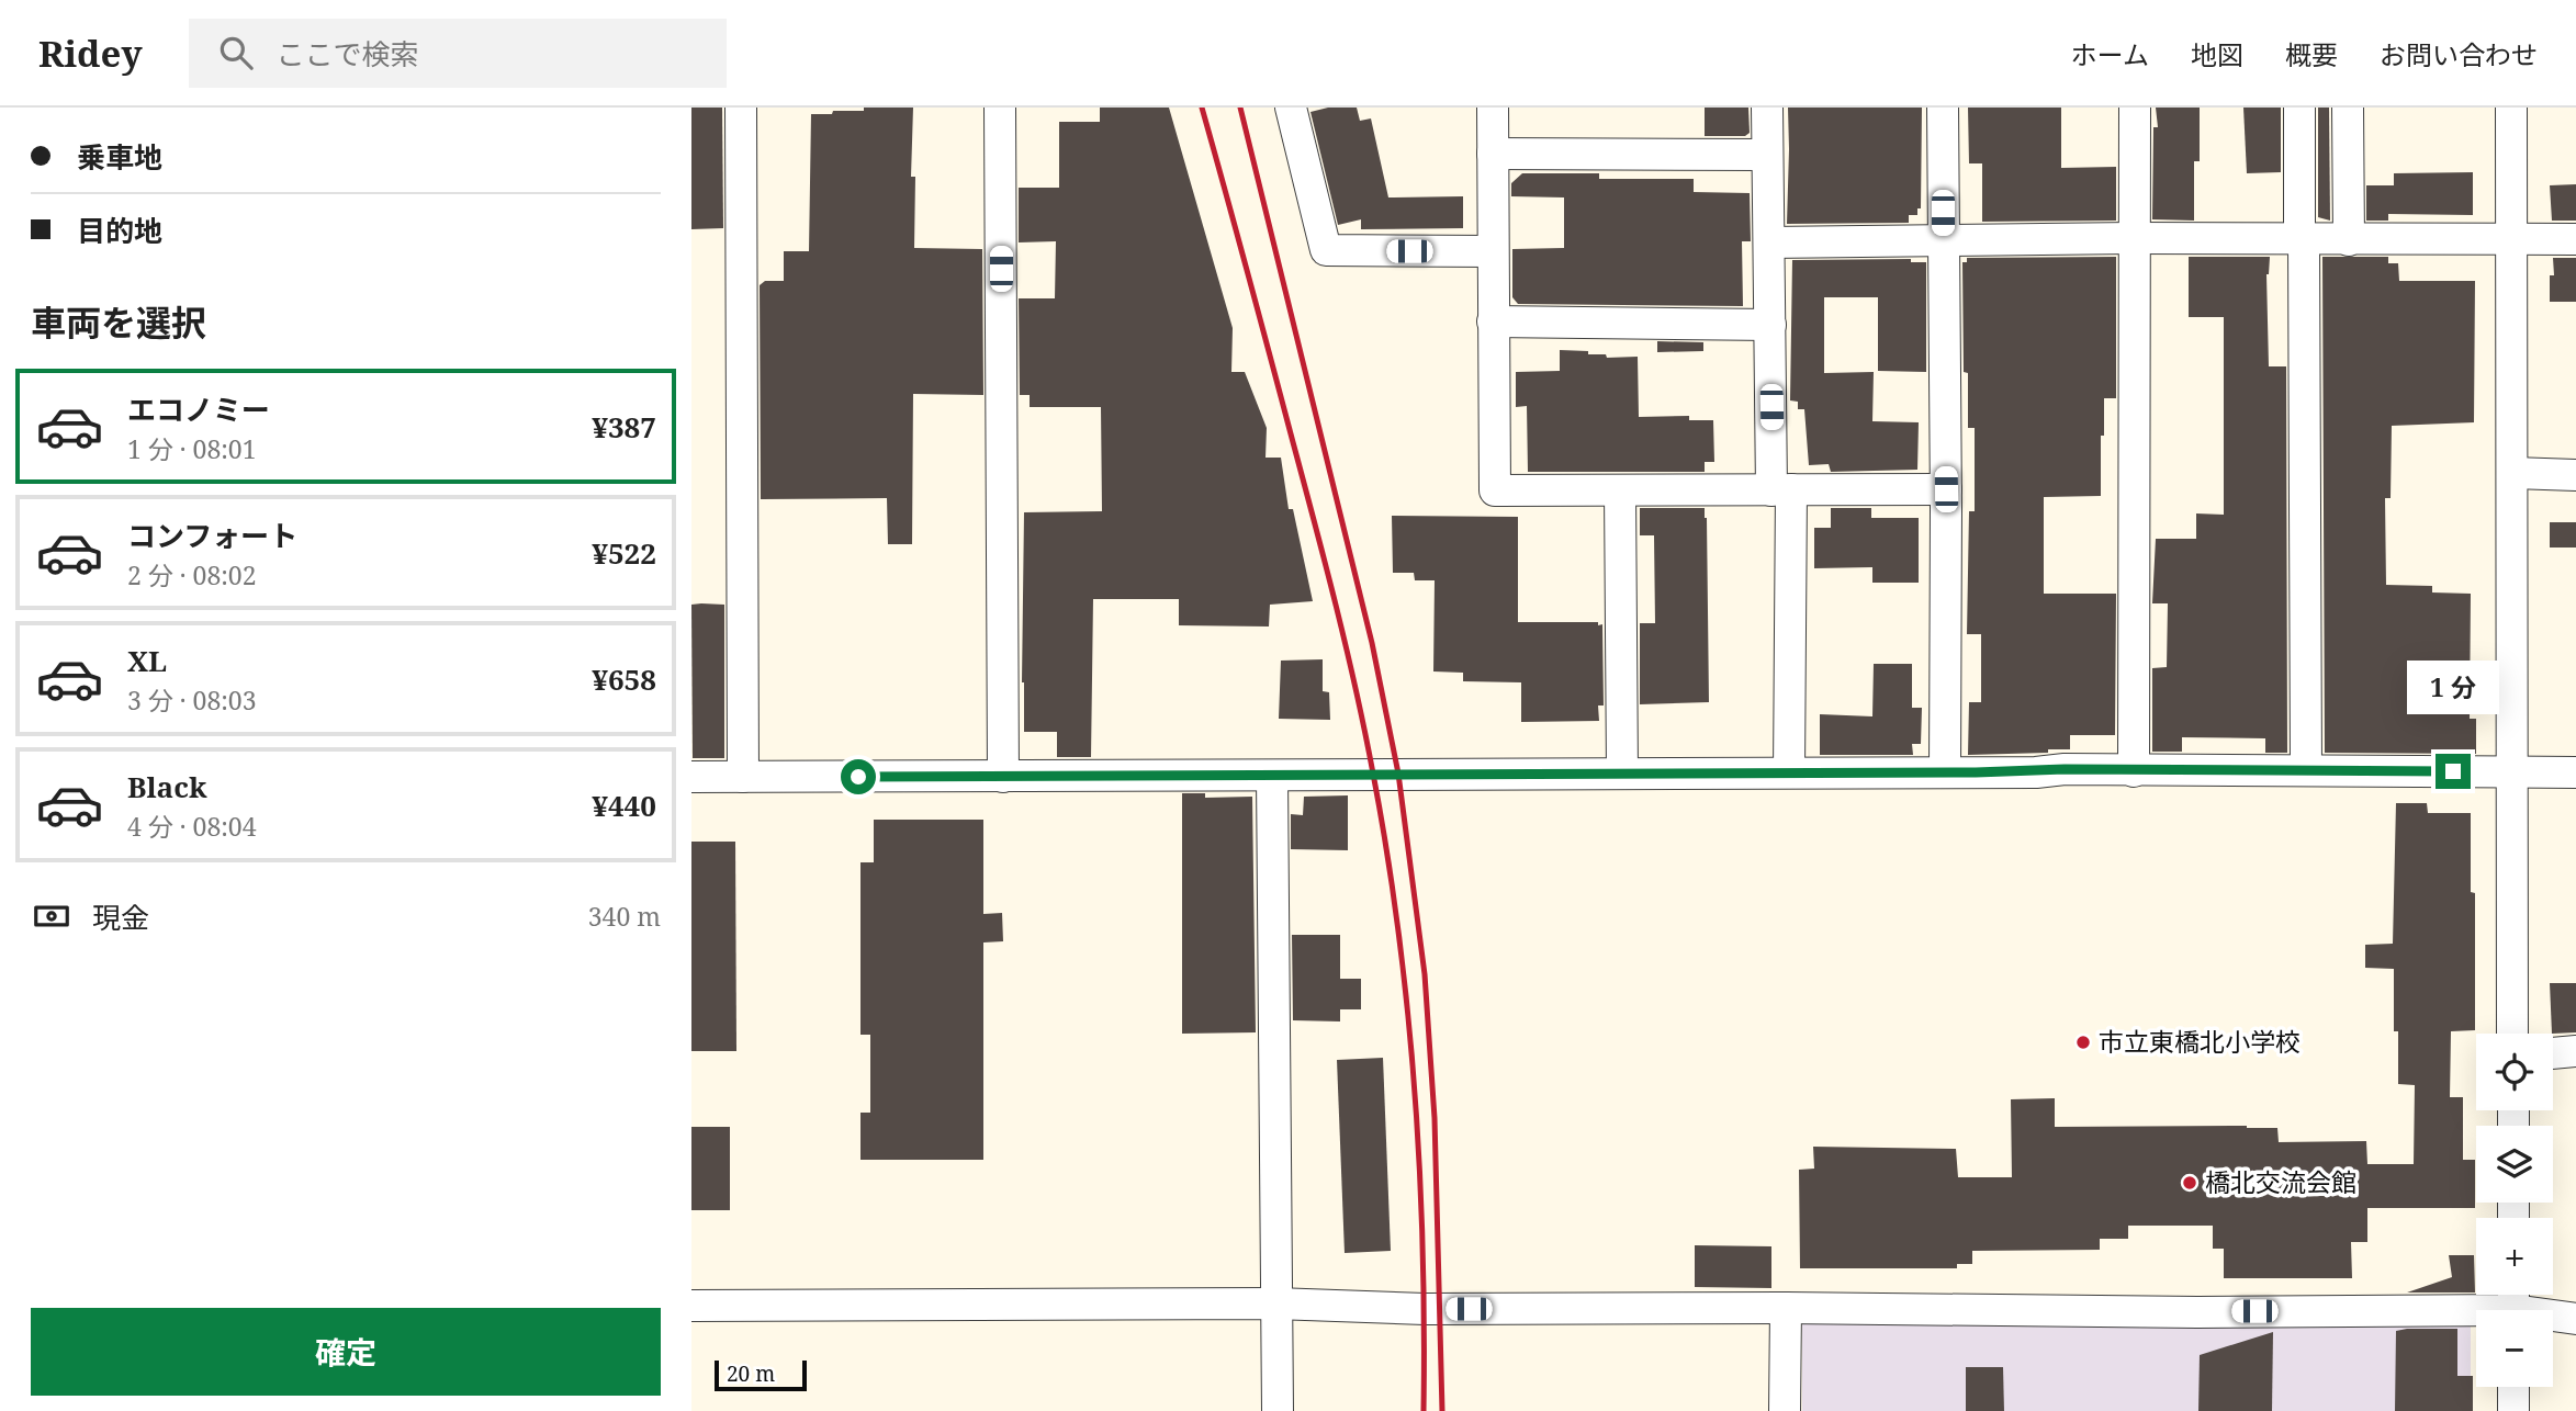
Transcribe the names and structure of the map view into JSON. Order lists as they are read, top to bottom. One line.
{"places":["市立東橋北小学校","橋北交流会館"],"scale_bar":"20 m","page":{"header":"Ridey","search":"ここで検索","nav":["ホーム","地図","概要","お問い合わせ"],"banner":["乗車地","目的地"],"heading":"車両を選択","list":[{"name":"エコノミー","note":"1 分 · 08:01","value":"¥387"},{"name":"コンフォート","note":"2 分 · 08:02","value":"¥522"},{"name":"XL","note":"3 分 · 08:03","value":"¥658"},{"name":"Black","note":"4 分 · 08:04","value":"¥440"}],"bubble":"1 分","pay":["現金","340 m"],"map_buttons":["+","−"],"buttons":"確定","scale":"20 m"}}
